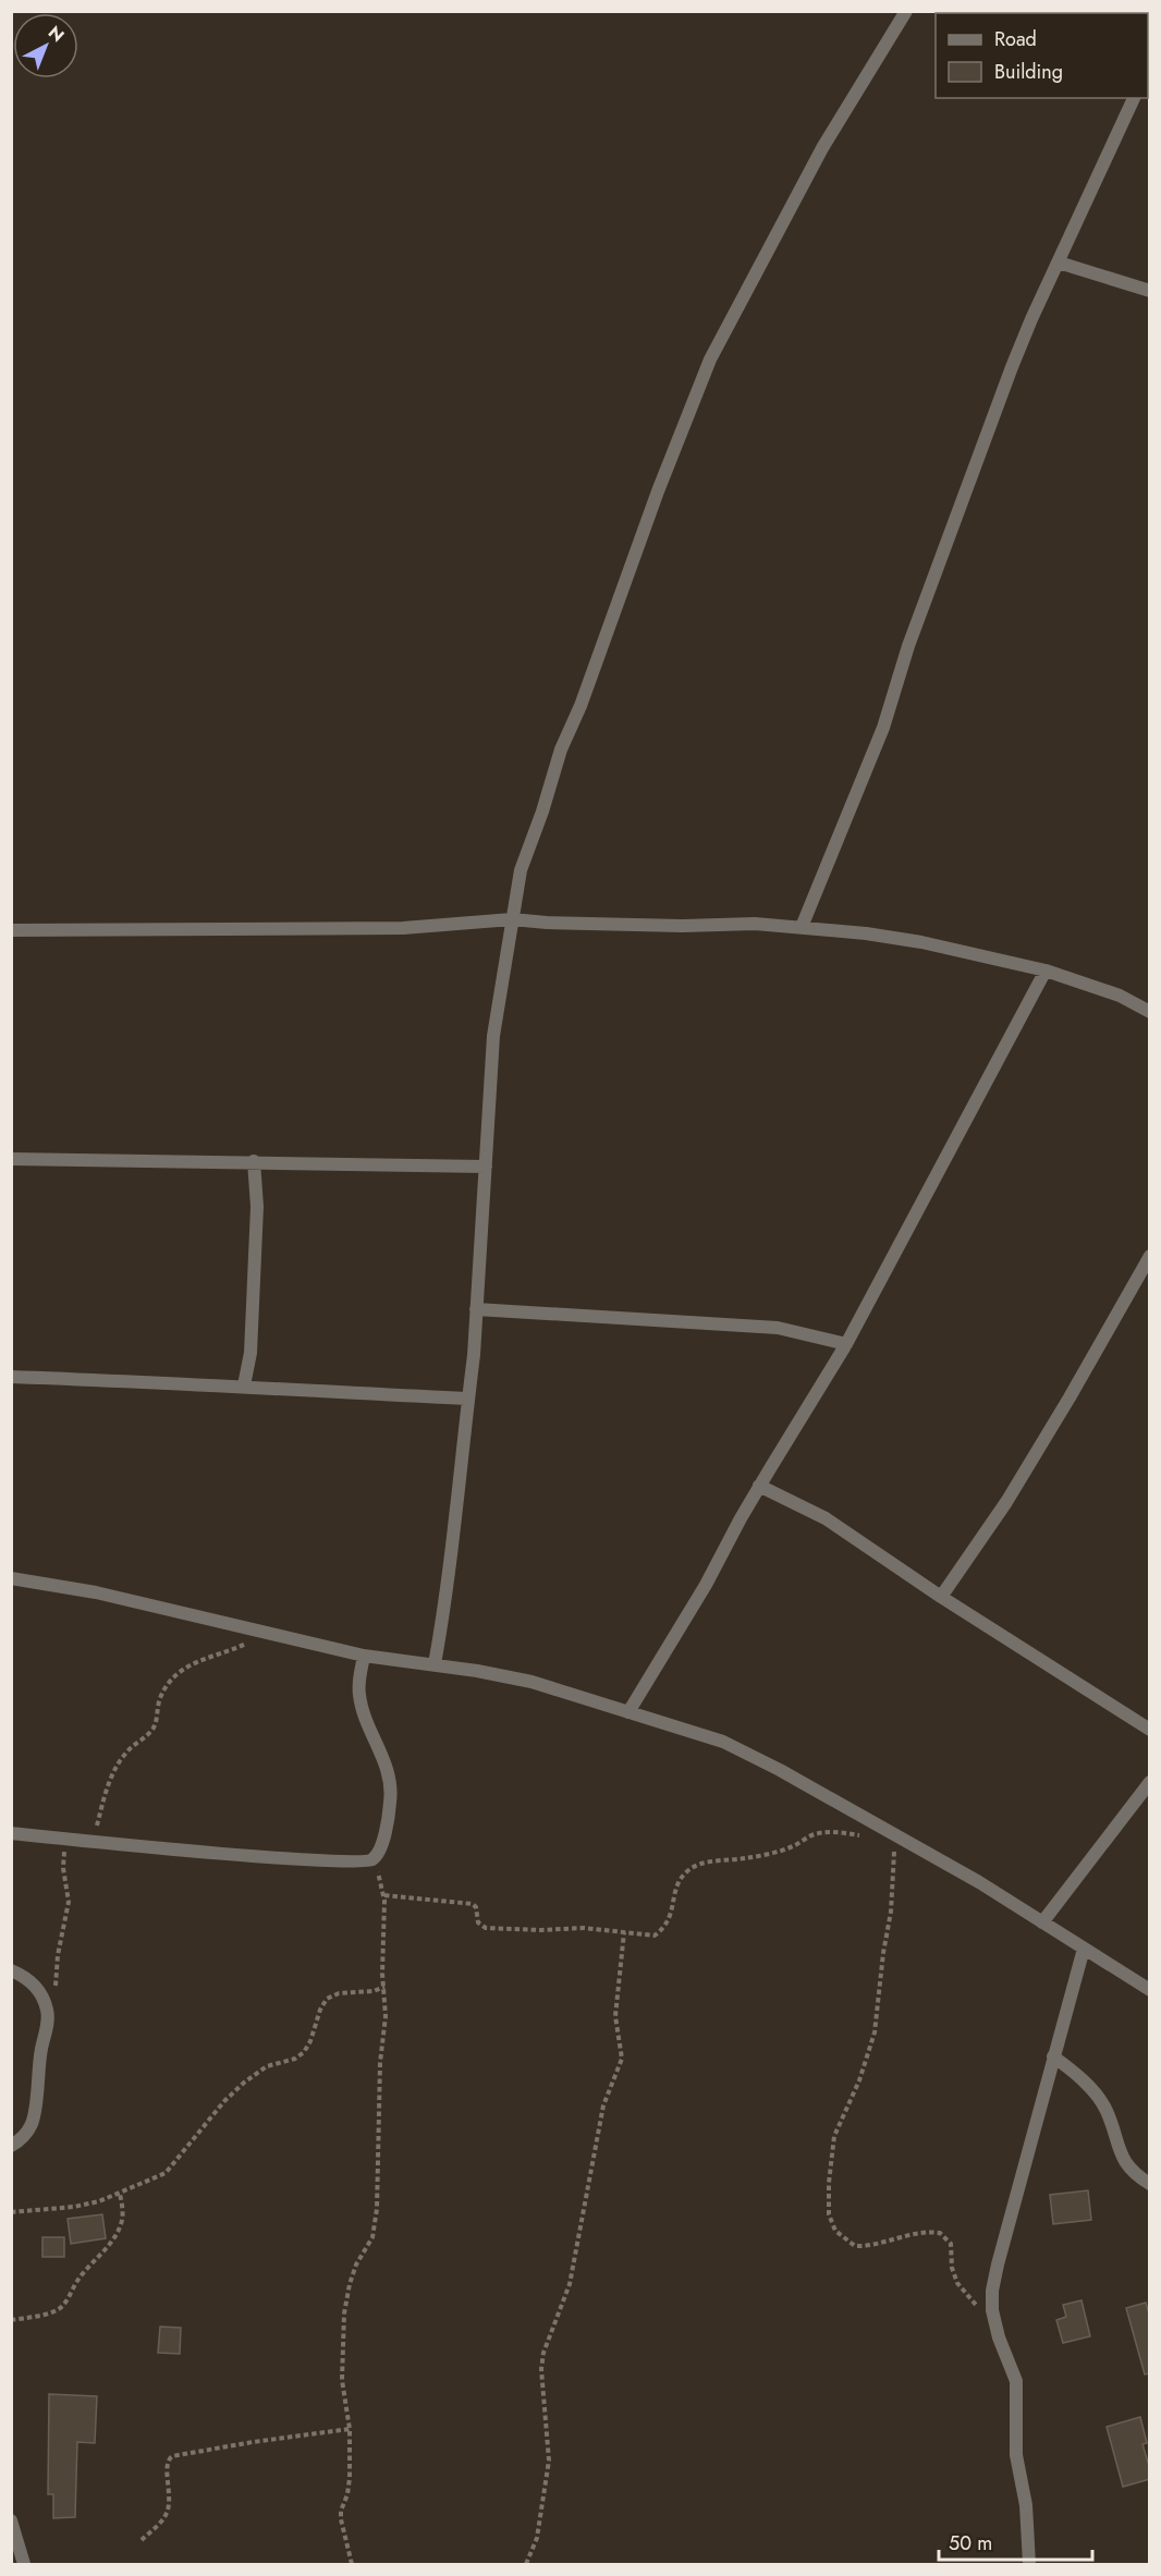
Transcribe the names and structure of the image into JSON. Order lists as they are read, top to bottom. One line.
{"legend":["Road","Building"],"scale_bar":"50 m","north":"top right"}
